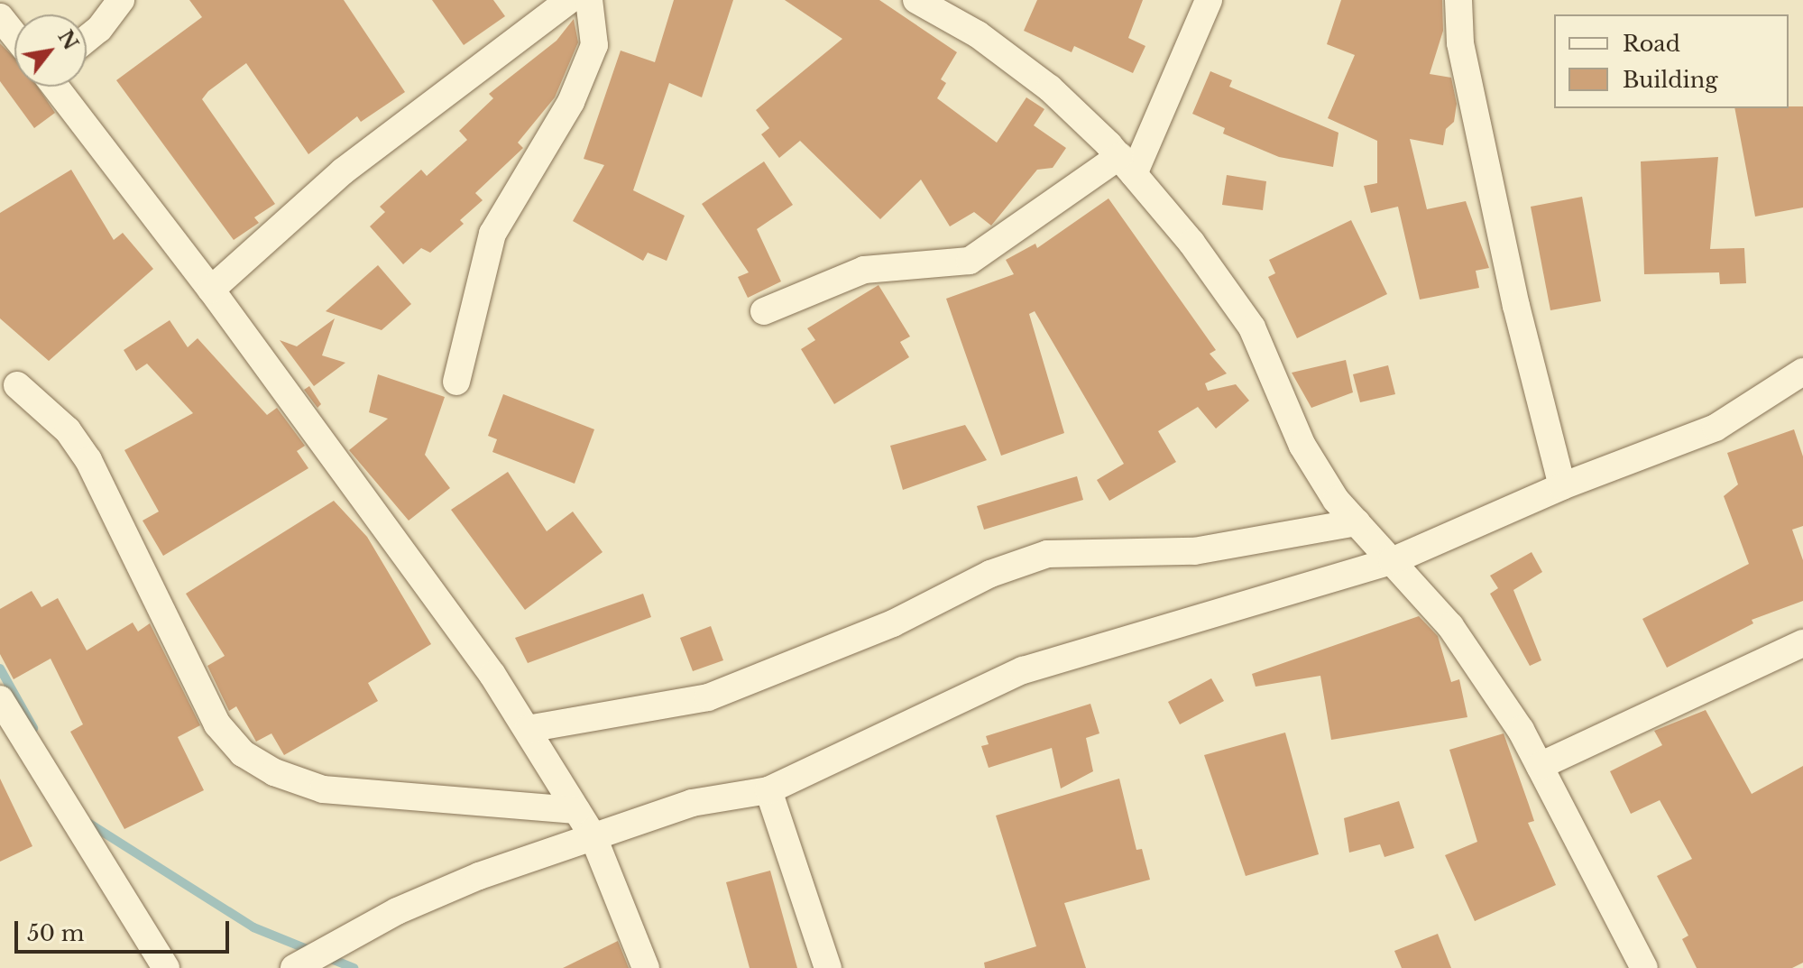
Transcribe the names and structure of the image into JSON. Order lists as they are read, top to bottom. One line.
{"legend":["Road","Building"],"scale_bar":"50 m","north":"top right"}
